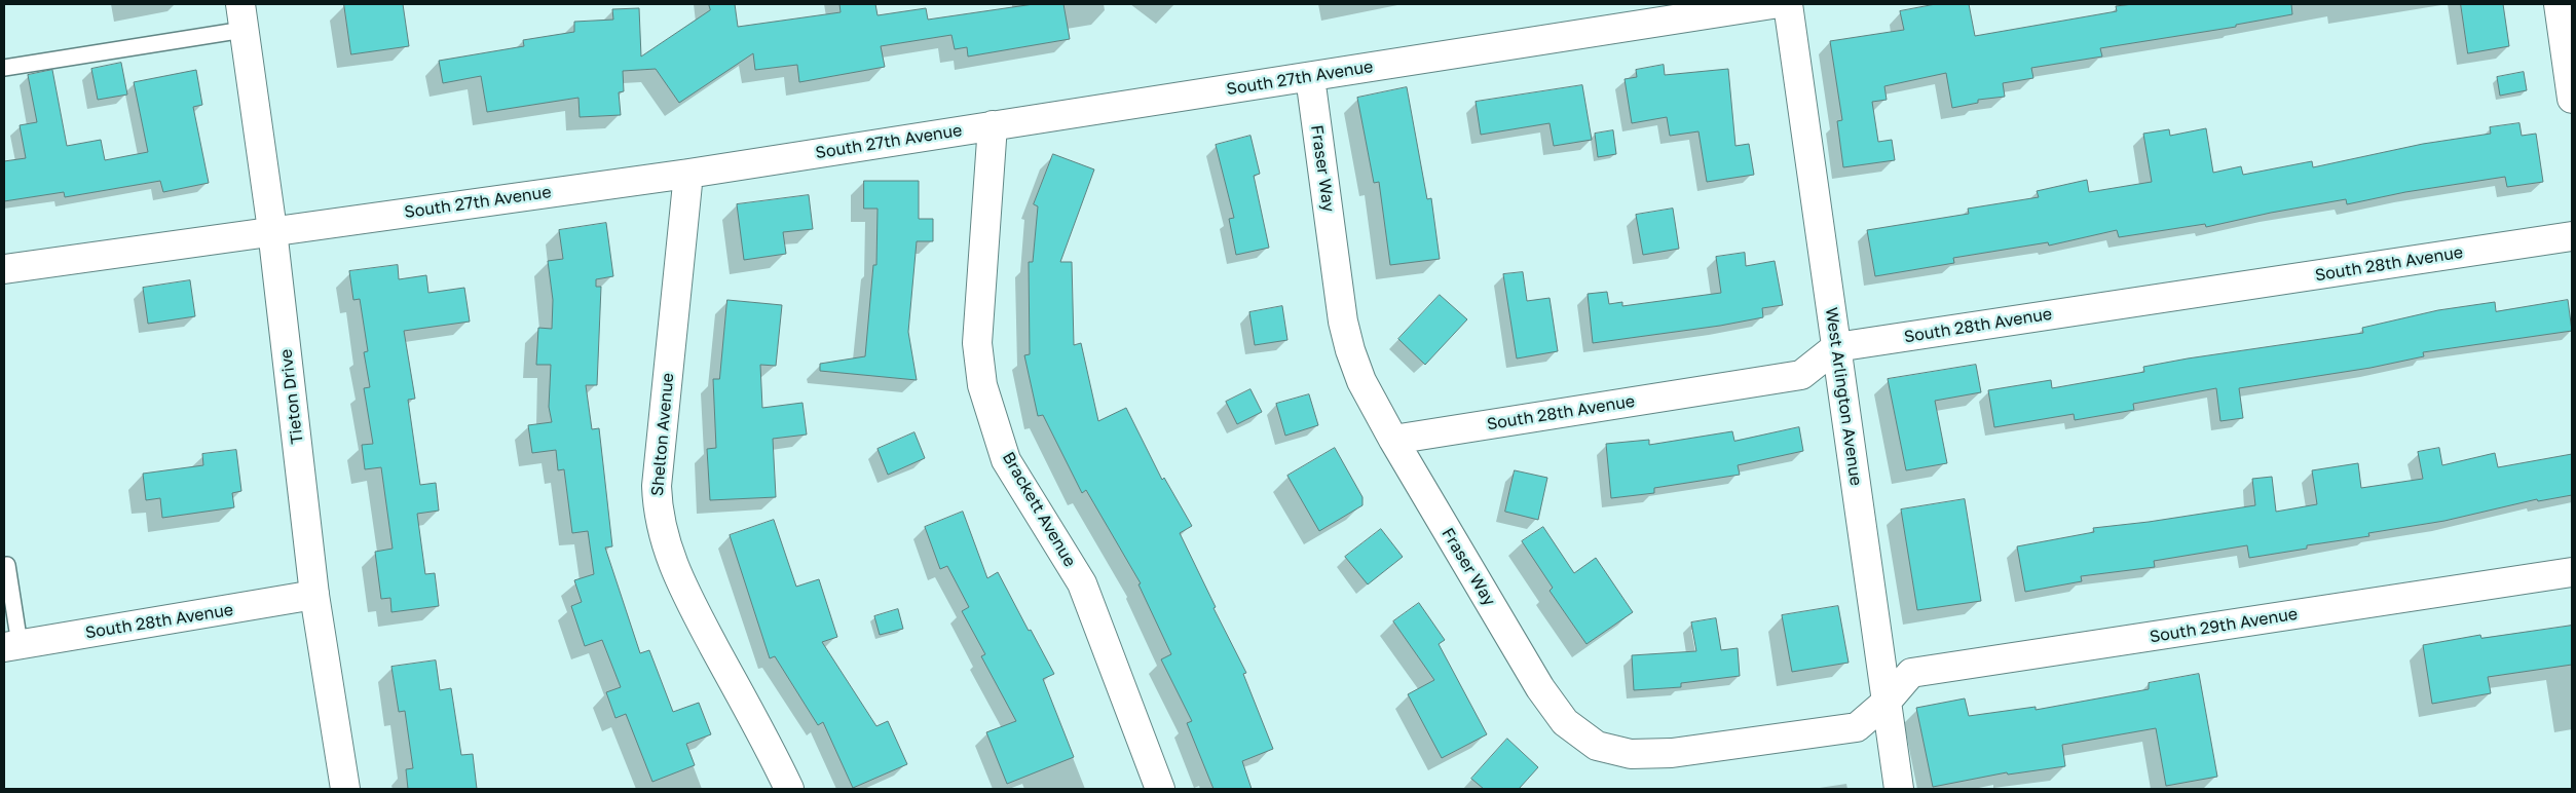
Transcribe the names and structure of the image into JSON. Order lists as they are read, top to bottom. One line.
{"streets":{"street":["South 27th Avenue","Fraser Way","South 28th Avenue","Tieton Drive","West Arlington Avenue","Shelton Avenue","Brackett Avenue","South 29th Avenue"]},"crossings":[["South 27th Avenue","Fraser Way"],["South 27th Avenue","Tieton Drive"],["South 27th Avenue","Shelton Avenue"],["South 27th Avenue","Brackett Avenue"],["Fraser Way","South 28th Avenue"],["Fraser Way","West Arlington Avenue"],["Fraser Way","South 29th Avenue"],["South 28th Avenue","Tieton Drive"],["South 28th Avenue","West Arlington Avenue"],["West Arlington Avenue","South 29th Avenue"]]}
